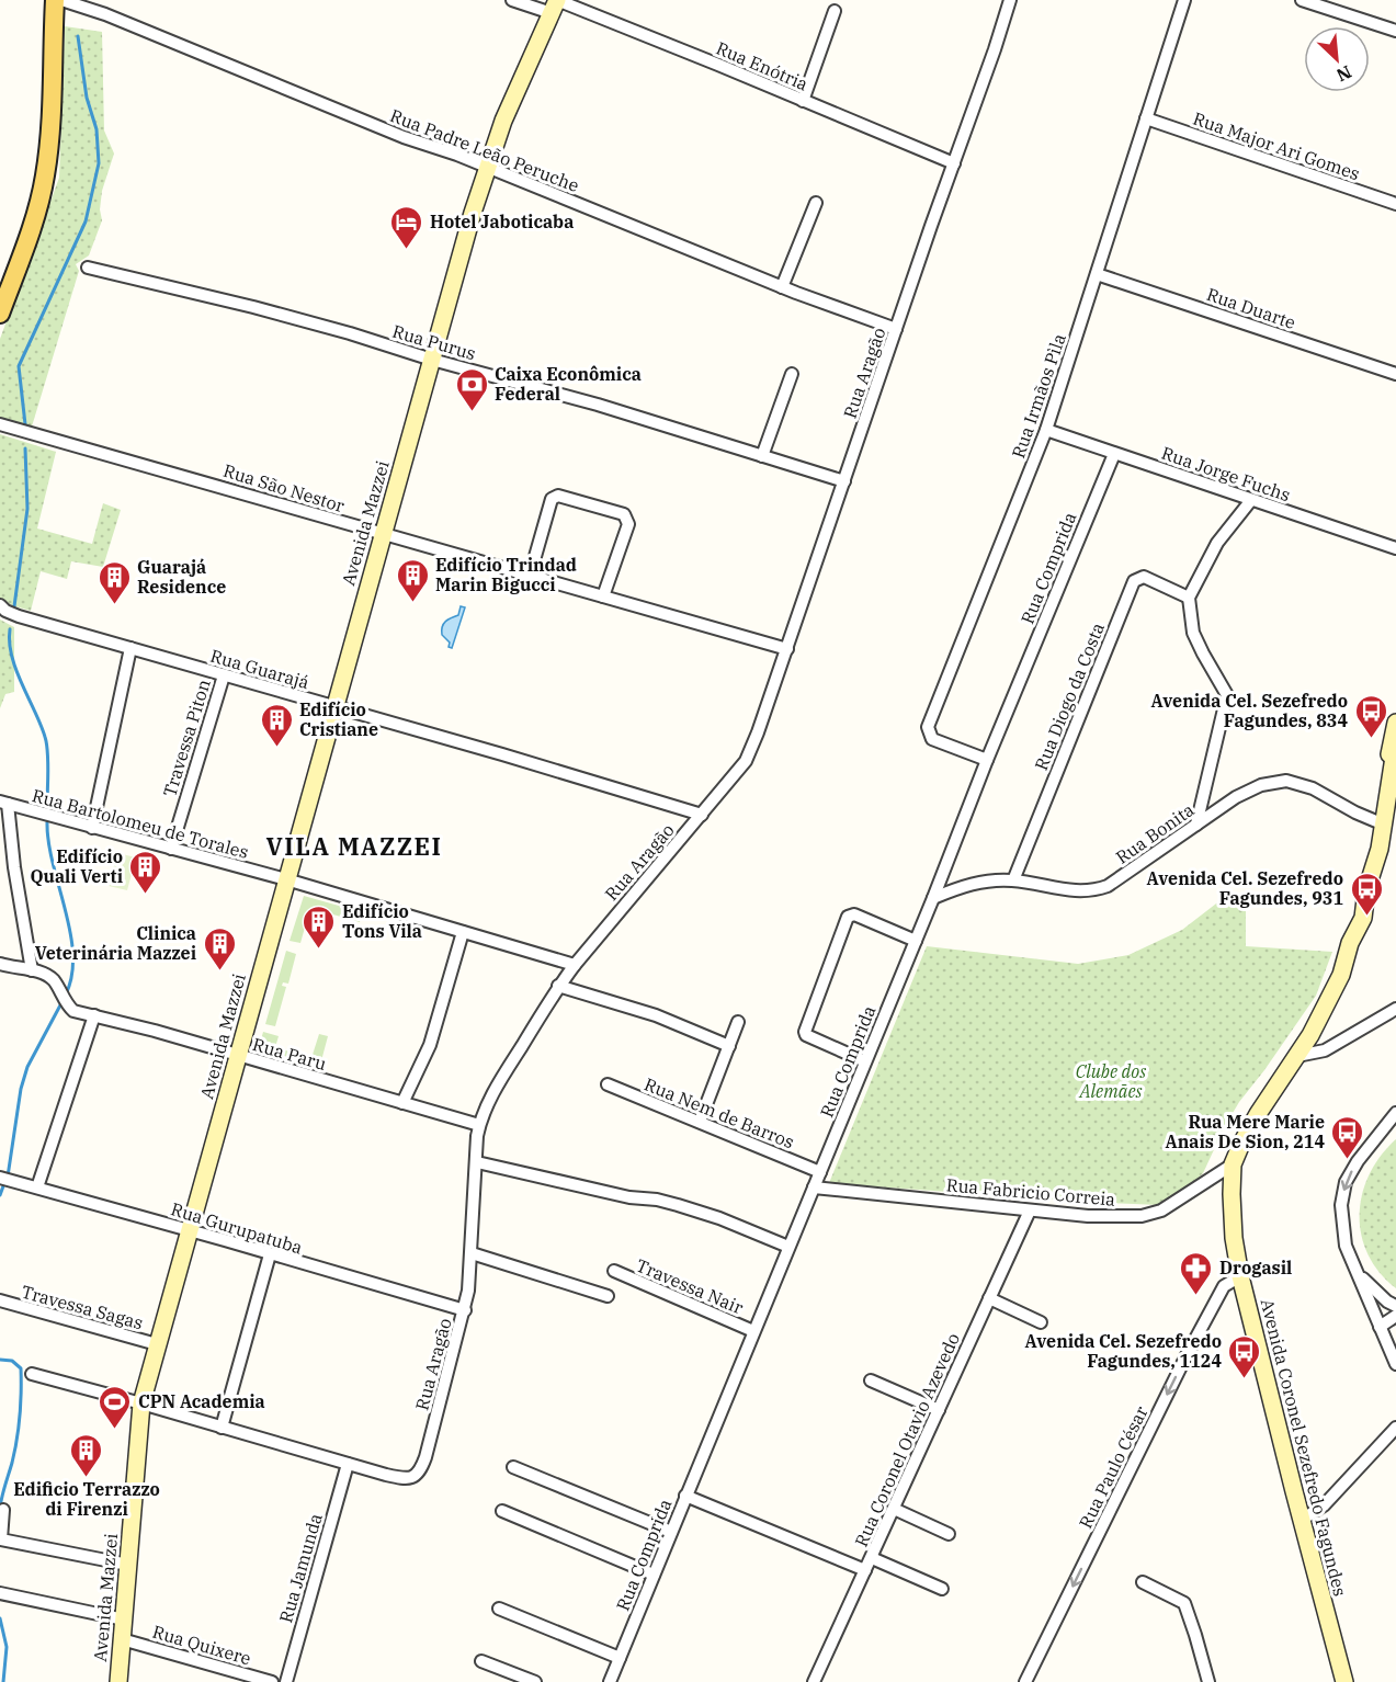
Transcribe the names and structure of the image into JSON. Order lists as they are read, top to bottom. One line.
{"streets":{"street":["Rua Enótria","Rua Major Ari Gomes","Rua Padre Leão Peruche","Rua Duarte","Rua Purus","Rua Aragão","Rua Irmãos Pìla","Rua Jorge Fuchs","Rua São Nestor","Avenida Mazzei","Rua Comprida","Rua Guarajá","Rua Diogo da Costa","Travessa Piton","Rua Bartolomeu de Torales","Rua Bonita","Rua Paru","Rua Nem de Barros","Rua Fabricio Correia","Rua Gurupatuba","Travessa Nair","Travessa Sagas","Rua Coronel Otavio Azevedo","Avenida Coronel Sezefredo Fagundes","Rua Paulo César","Rua Jamunda","Rua Quixere"]},"crossings":[["Rua Enótria","Rua Aragão"],["Rua Enótria","Avenida Mazzei"],["Rua Major Ari Gomes","Rua Irmãos Pìla"],["Rua Padre Leão Peruche","Rua Aragão"],["Rua Padre Leão Peruche","Avenida Mazzei"],["Rua Duarte","Rua Irmãos Pìla"],["Rua Purus","Rua Aragão"],["Rua Purus","Avenida Mazzei"],["Rua Aragão","Rua São Nestor"],["Rua Aragão","Avenida Mazzei"],["Rua Aragão","Rua Guarajá"],["Rua Aragão","Rua Bartolomeu de Torales"],["Rua Aragão","Rua Paru"],["Rua Aragão","Rua Gurupatuba"],["Rua Aragão","Rua Jamunda"],["Rua Irmãos Pìla","Rua Jorge Fuchs"],["Rua Irmãos Pìla","Rua Comprida"],["Rua Jorge Fuchs","Rua Comprida"],["Rua São Nestor","Avenida Mazzei"],["Avenida Mazzei","Rua Guarajá"],["Avenida Mazzei","Rua Bartolomeu de Torales"],["Avenida Mazzei","Rua Paru"],["Avenida Mazzei","Rua Gurupatuba"],["Avenida Mazzei","Travessa Sagas"],["Avenida Mazzei","Rua Quixere"],["Rua Comprida","Rua Bonita"],["Rua Comprida","Rua Nem de Barros"],["Rua Comprida","Rua Fabricio Correia"],["Rua Comprida","Travessa Nair"],["Rua Guarajá","Travessa Piton"],["Rua Diogo da Costa","Rua Bonita"],["Travessa Piton","Rua Bartolomeu de Torales"],["Rua Bonita","Avenida Coronel Sezefredo Fagundes"],["Rua Fabricio Correia","Rua Coronel Otavio Azevedo"],["Rua Fabricio Correia","Avenida Coronel Sezefredo Fagundes"],["Avenida Coronel Sezefredo Fagundes","Rua Paulo César"]],"one_way":["Rua Paulo César"],"districts":["VILA MAZZEI"],"parks":["Clube dos Alemães"],"places":{"hotel":["Hotel Jaboticaba"],"bank":["Caixa Econômica Federal"],"building":["Edifício Trindad Marin Bigucci","Guarajá Residence","Edifício Cristiane","Edifício Quali Verti","Edifício Tons Vila","Clinica Veterinária Mazzei","Edificio Terrazzo di Firenzi"],"bus stop":["Avenida Cel. Sezefredo Fagundes, 834","Avenida Cel. Sezefredo Fagundes, 931","Rua Mere Marie Anais De Sion, 214","Avenida Cel. Sezefredo Fagundes, 1124"],"pharmacy":["Drogasil"],"sports":["CPN Academia"]},"north":"bottom right"}
